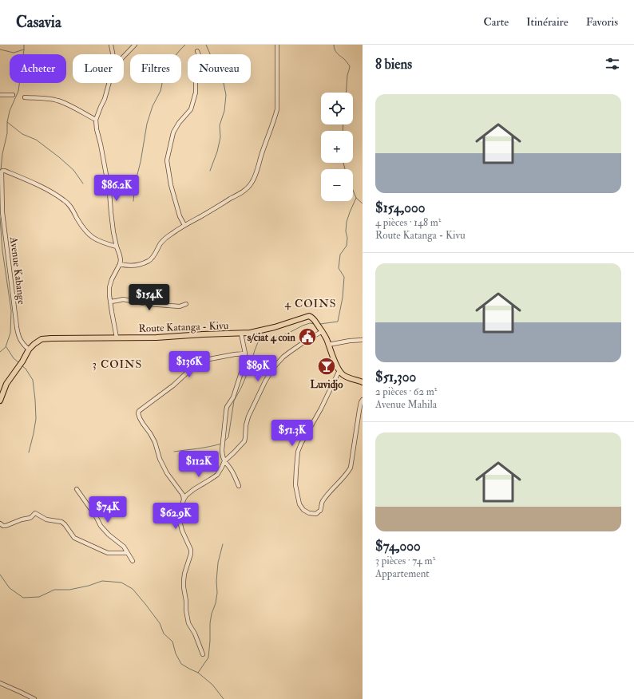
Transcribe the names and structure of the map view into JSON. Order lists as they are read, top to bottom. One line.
{"streets":{"highway":["Route Katanga - Kivu"],"street":["Avenue Kabange"]},"crossings":[["Avenue Kabange","Route Katanga - Kivu"]],"districts":["4 COINS","3 COINS"],"places":{"public building":["s/ciat 4 coin"],"bar":["Luvidjo"]},"page":{"header":"Casavia","nav":["Carte","Itinéraire","Favoris"],"heading":"8 biens","chip":["Acheter","Louer","Filtres","Nouveau"],"list":[{"name":"$154,000","note":"4 pièces · 148 m² · Route Katanga - Kivu"},{"name":"$51,300","note":"2 pièces · 62 m² · Avenue Mahila"},{"name":"$74,000","note":"3 pièces · 74 m² · Appartement"}],"map_buttons":["+","−"],"price":["$86.2K","$154K","$136K","$89K","$51.3K","$112K","$74K","$62.9K"]}}
